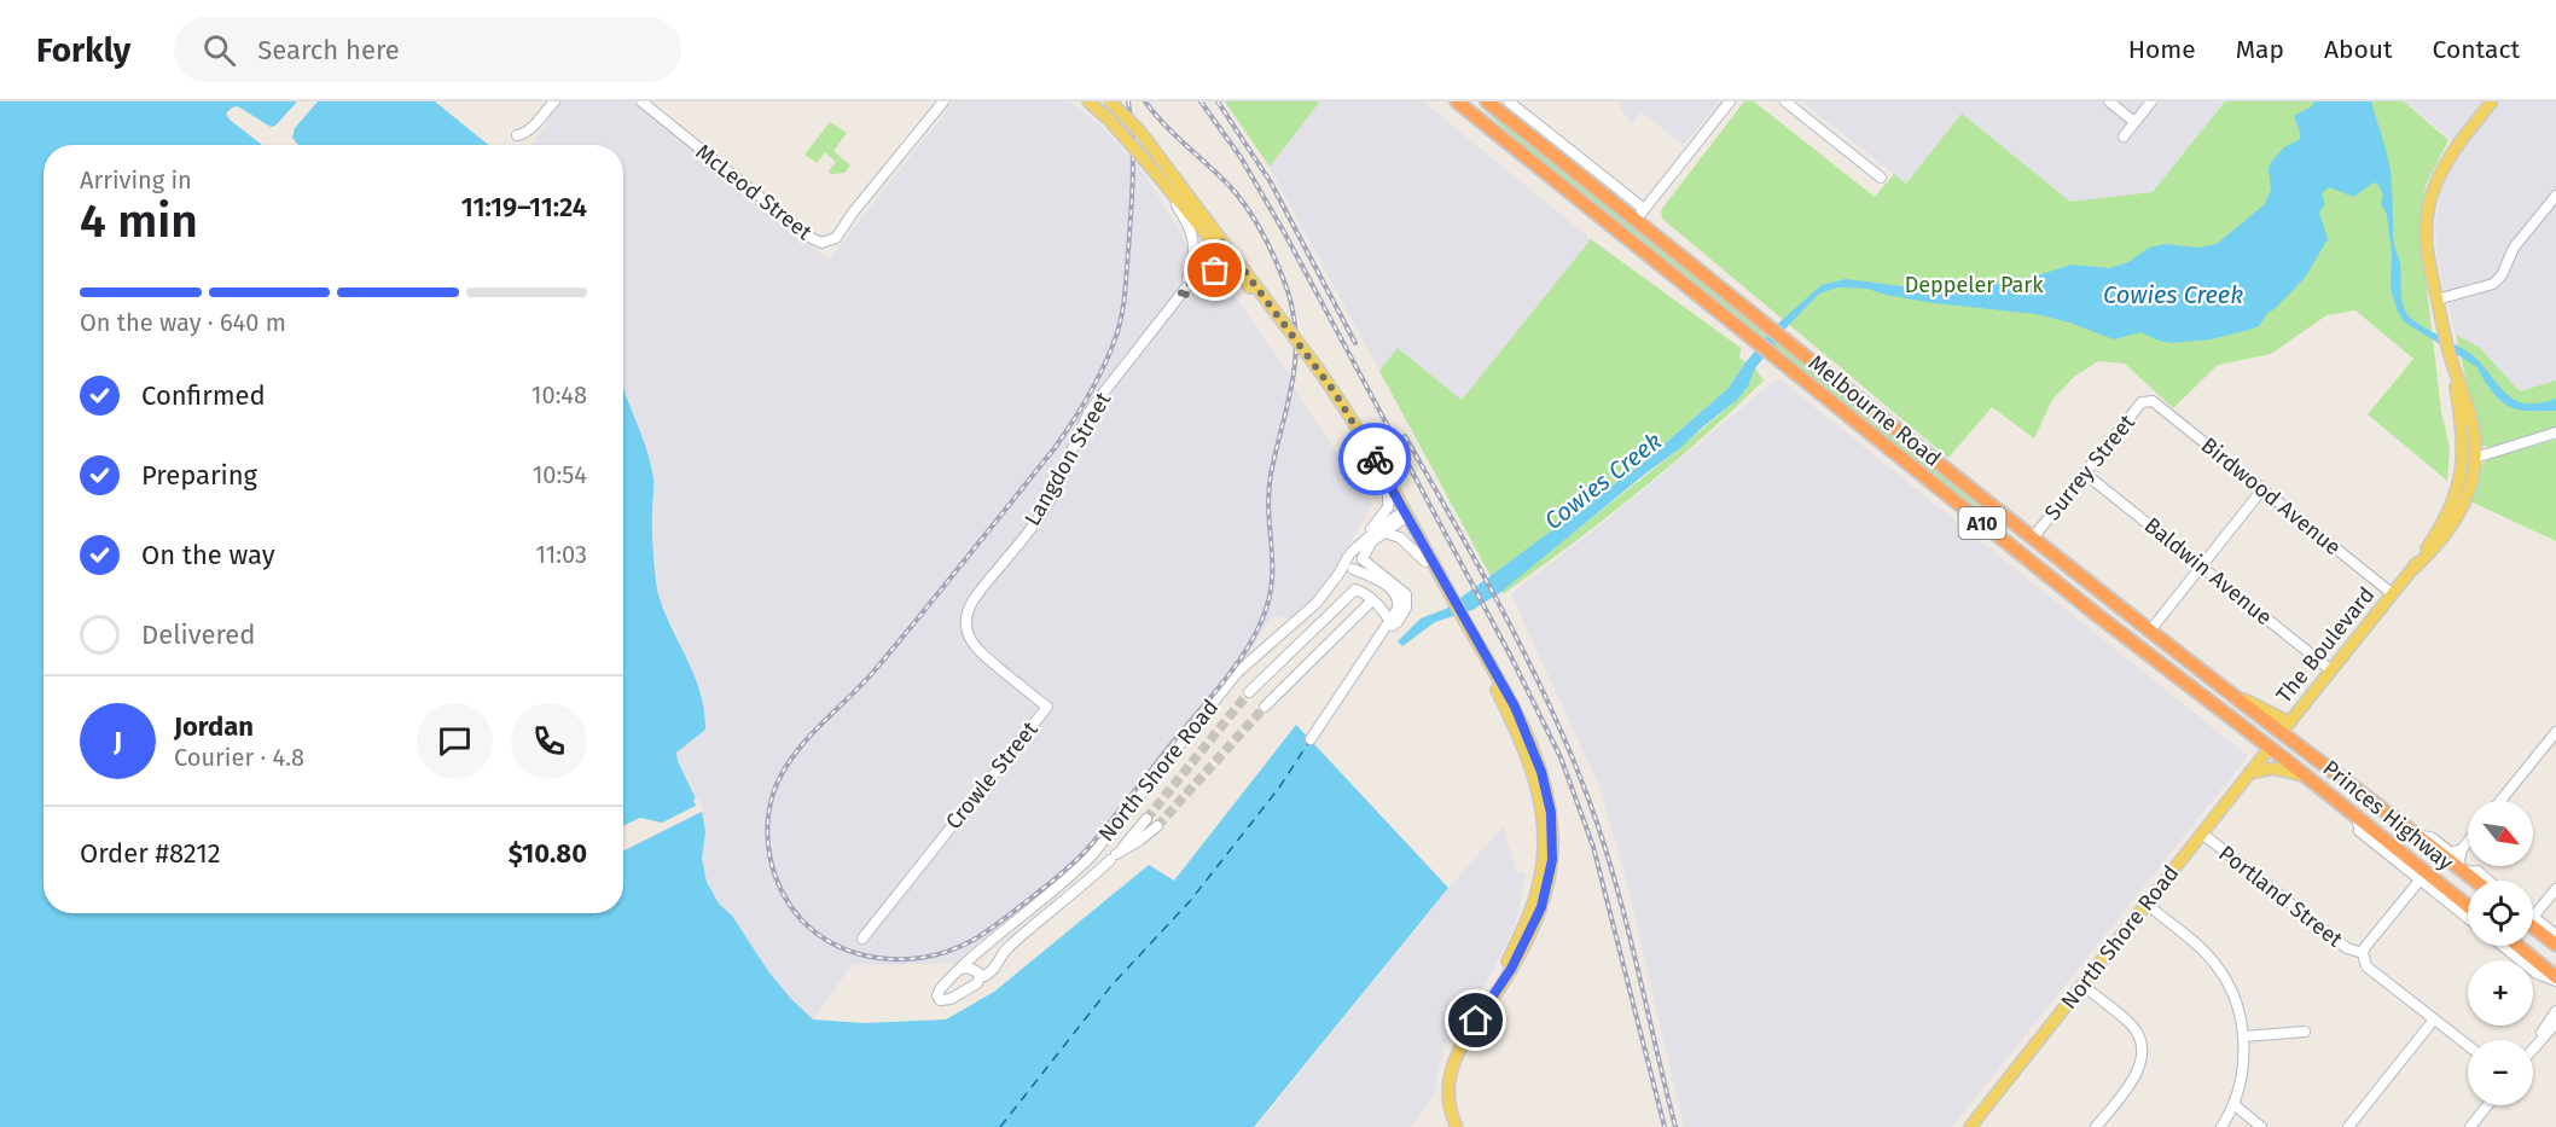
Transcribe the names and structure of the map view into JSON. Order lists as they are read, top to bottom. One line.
{"streets":{"highway":["Melbourne Road","A10","The Boulevard","Princes Highway"],"main road":["North Shore Road"],"street":["McLeod Street","Langdon Street","Surrey Street","Birdwood Avenue","Baldwin Avenue","Crowle Street","Portland Street"]},"crossings":[["Melbourne Road","Surrey Street"],["Melbourne Road","The Boulevard"],["Melbourne Road","North Shore Road"],["Melbourne Road","Princes Highway"],["Langdon Street","Crowle Street"],["Surrey Street","Birdwood Avenue"],["Surrey Street","Baldwin Avenue"],["Birdwood Avenue","The Boulevard"],["Baldwin Avenue","The Boulevard"],["The Boulevard","North Shore Road"],["The Boulevard","Princes Highway"],["North Shore Road","Princes Highway"],["North Shore Road","Portland Street"]],"water":["Cowies Creek"],"parks":["Deppeler Park"],"north":"bottom right","page":{"header":"Forkly","search":"Search here","nav":["Home","Map","About","Contact"],"heading":["4 min","Arriving in","11:19–11:24"],"panel":["Jordan","Courier · 4.8","Order #8212","$10.80"],"bar":"On the way · 640 m","list":[["Confirmed","10:48"],["Preparing","10:54"],["On the way","11:03"],"Delivered"],"round":"J","map_buttons":["+","−"]}}
